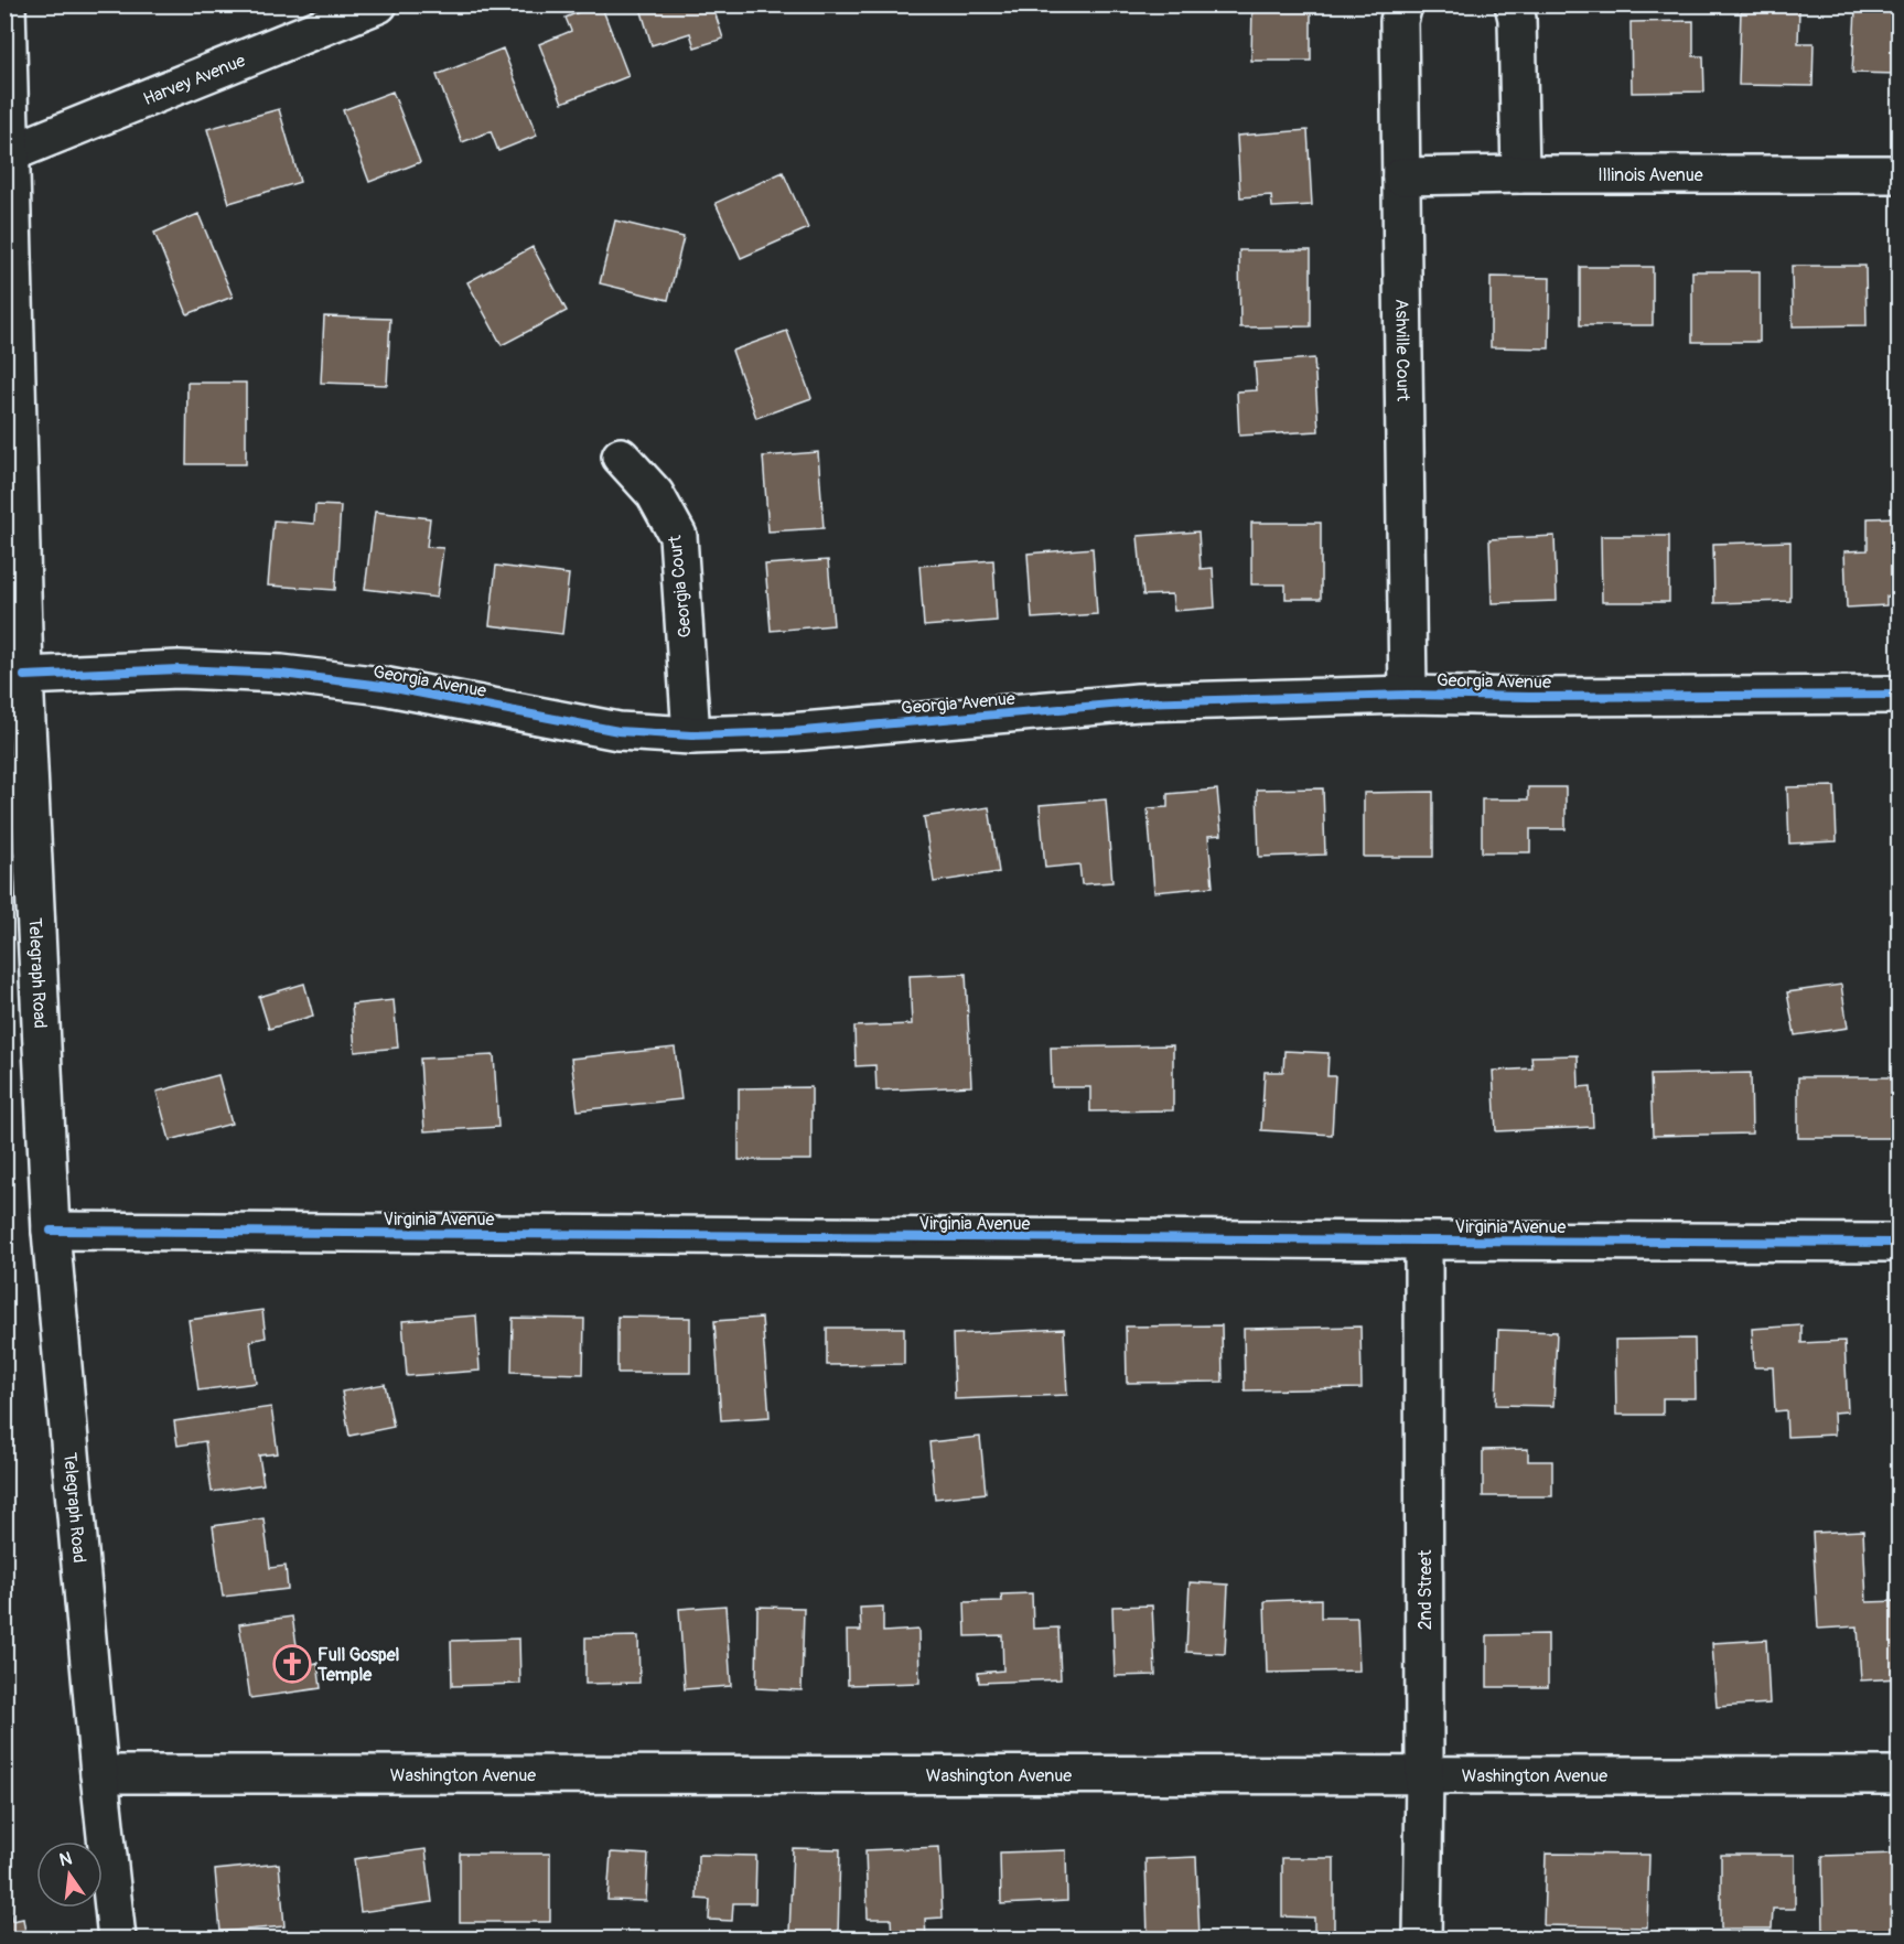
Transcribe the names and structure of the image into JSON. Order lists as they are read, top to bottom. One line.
{"streets":{"street":["Harvey Avenue","Illinois Avenue","Ashville Court","Georgia Court","Georgia Avenue","Telegraph Road","Virginia Avenue","2nd Street","Washington Avenue"]},"crossings":[["Harvey Avenue","Telegraph Road"],["Illinois Avenue","Ashville Court"],["Ashville Court","Georgia Avenue"],["Georgia Court","Georgia Avenue"],["Georgia Avenue","Telegraph Road"],["Telegraph Road","Virginia Avenue"],["Telegraph Road","Washington Avenue"],["Virginia Avenue","2nd Street"],["2nd Street","Washington Avenue"]],"places":{"church":["Full Gospel Temple"]},"north":"top"}
